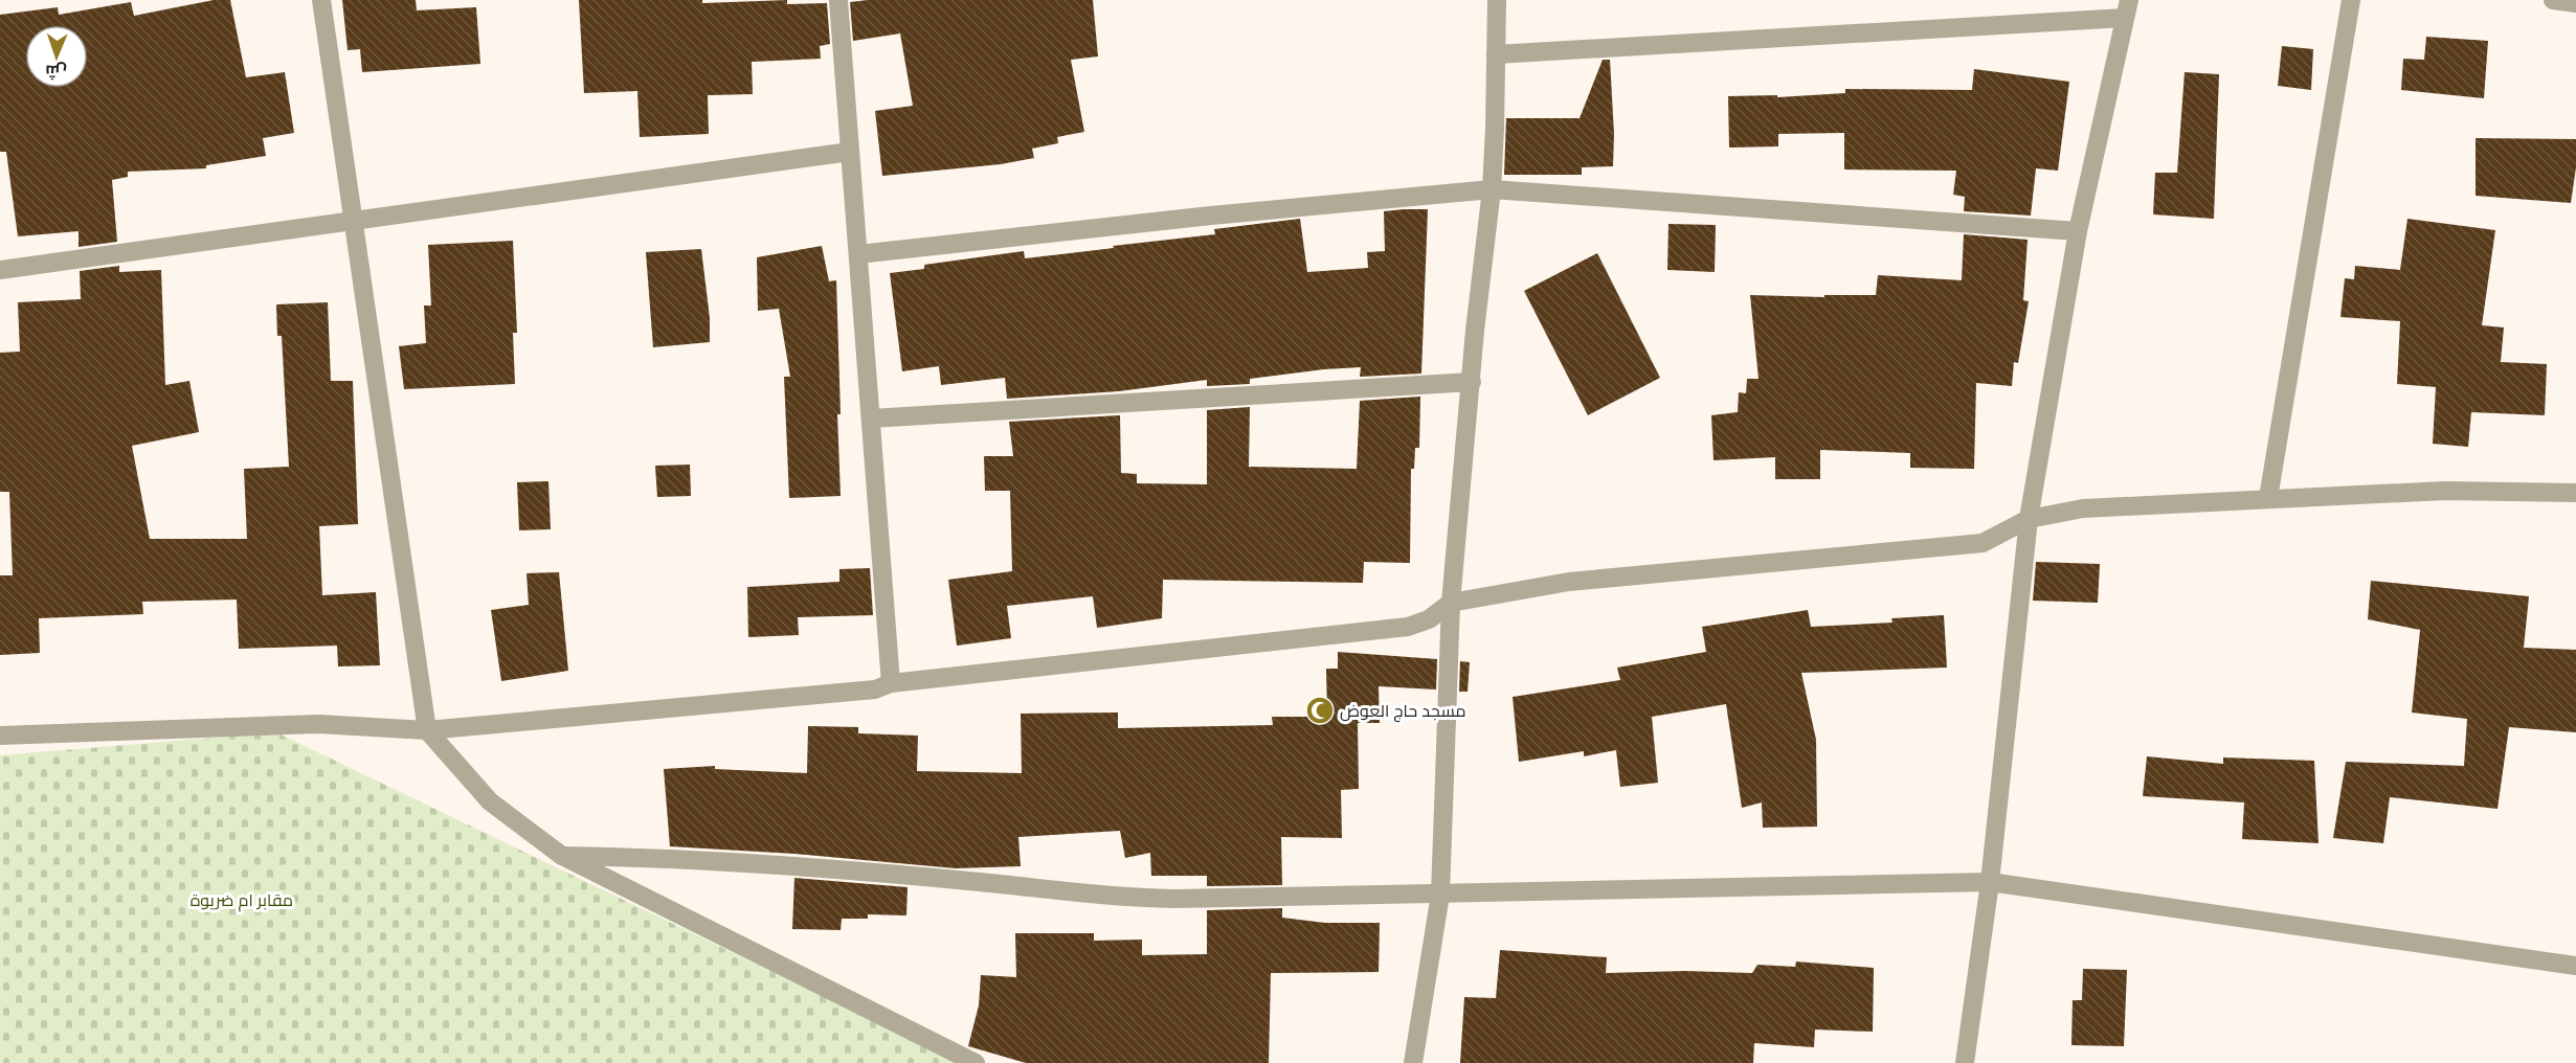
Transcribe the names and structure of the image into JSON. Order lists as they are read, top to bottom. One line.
{"parks":["مقابر ام ضريوة"],"places":{"mosque":["مسجد حاج العوض"]},"north":"bottom"}
